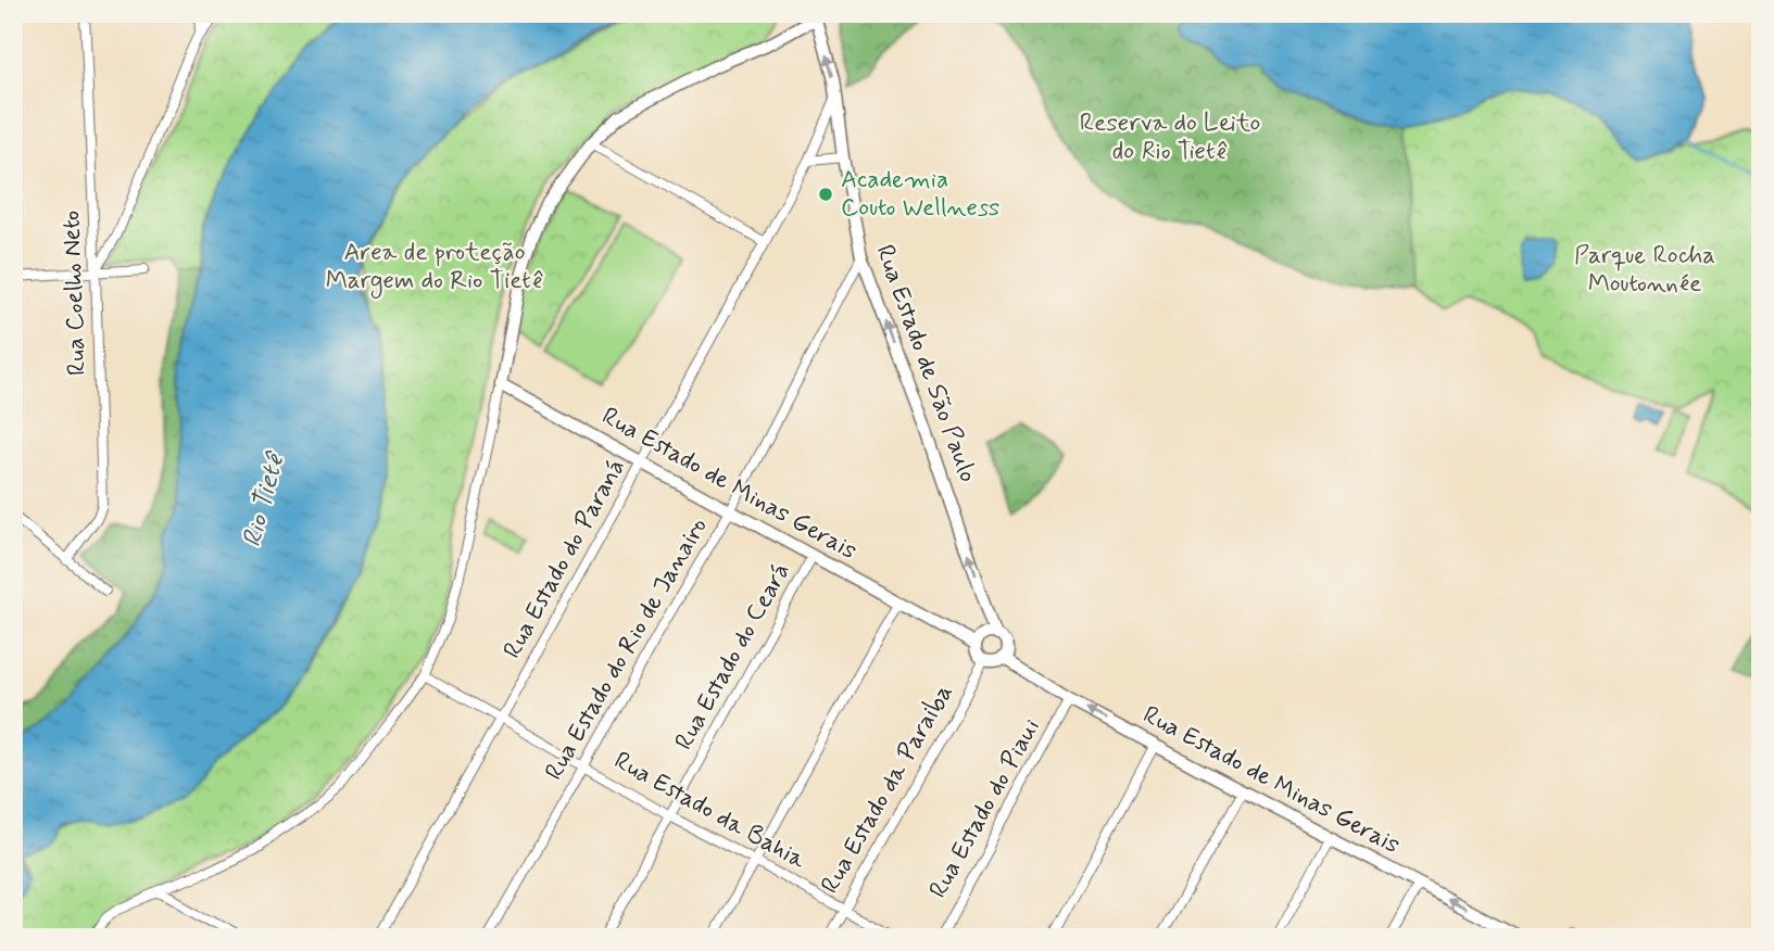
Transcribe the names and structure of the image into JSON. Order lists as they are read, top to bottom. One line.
{"streets":{"street":["Rua Coelho Neto","Rua Estado de São Paulo","Rua Estado de Minas Gerais","Rua Estado do Paraná","Rua Estado do Rio de Janairo","Rua Estado do Ceará","Rua Estado da Paraiba","Rua Estado do Piaui","Rua Estado da Bahia"]},"crossings":[["Rua Estado de São Paulo","Rua Estado de Minas Gerais"],["Rua Estado de São Paulo","Rua Estado do Paraná"],["Rua Estado de São Paulo","Rua Estado do Rio de Janairo"],["Rua Estado de São Paulo","Rua Estado da Paraiba"],["Rua Estado de Minas Gerais","Rua Estado do Paraná"],["Rua Estado de Minas Gerais","Rua Estado do Rio de Janairo"],["Rua Estado de Minas Gerais","Rua Estado do Ceará"],["Rua Estado de Minas Gerais","Rua Estado da Paraiba"],["Rua Estado de Minas Gerais","Rua Estado do Piaui"],["Rua Estado do Paraná","Rua Estado da Bahia"],["Rua Estado do Rio de Janairo","Rua Estado da Bahia"],["Rua Estado do Ceará","Rua Estado da Bahia"],["Rua Estado da Paraiba","Rua Estado da Bahia"]],"one_way":["Rua Estado de São Paulo"],"water":["Rio Tietê"],"parks":["Reserva do Leito do Rio Tietê","Area de proteção Margem do Rio Tietê","Parque Rocha Moutonnée"],"places":["Academia Couto Wellness"]}
